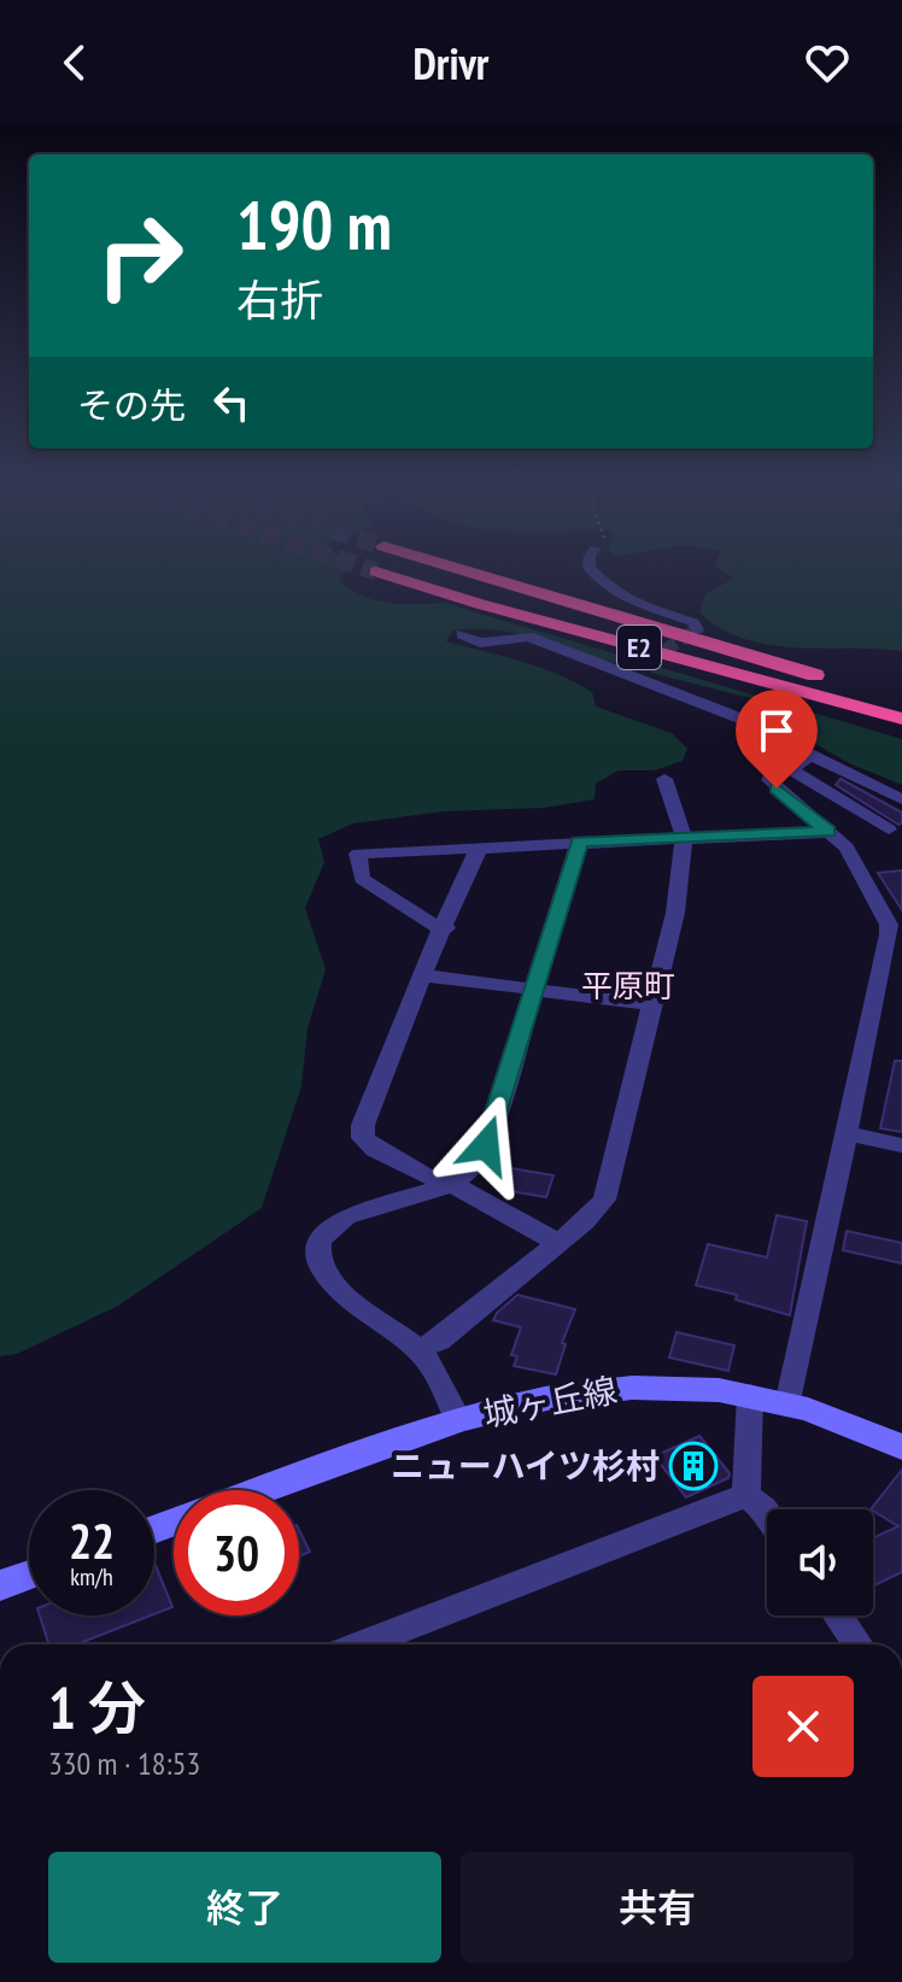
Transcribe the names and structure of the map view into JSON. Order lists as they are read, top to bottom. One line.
{"streets":{"highway":["E2"],"street":["城ヶ丘線"]},"districts":["平原町"],"places":{"building":["ニューハイツ杉村"]},"page":{"header":"Drivr","turn":["190 m","右折"],"then":"その先","speed":"22 km/h","limit":"30","heading":["1 分","330 m · 18:53"],"buttons":["終了","共有"]}}
